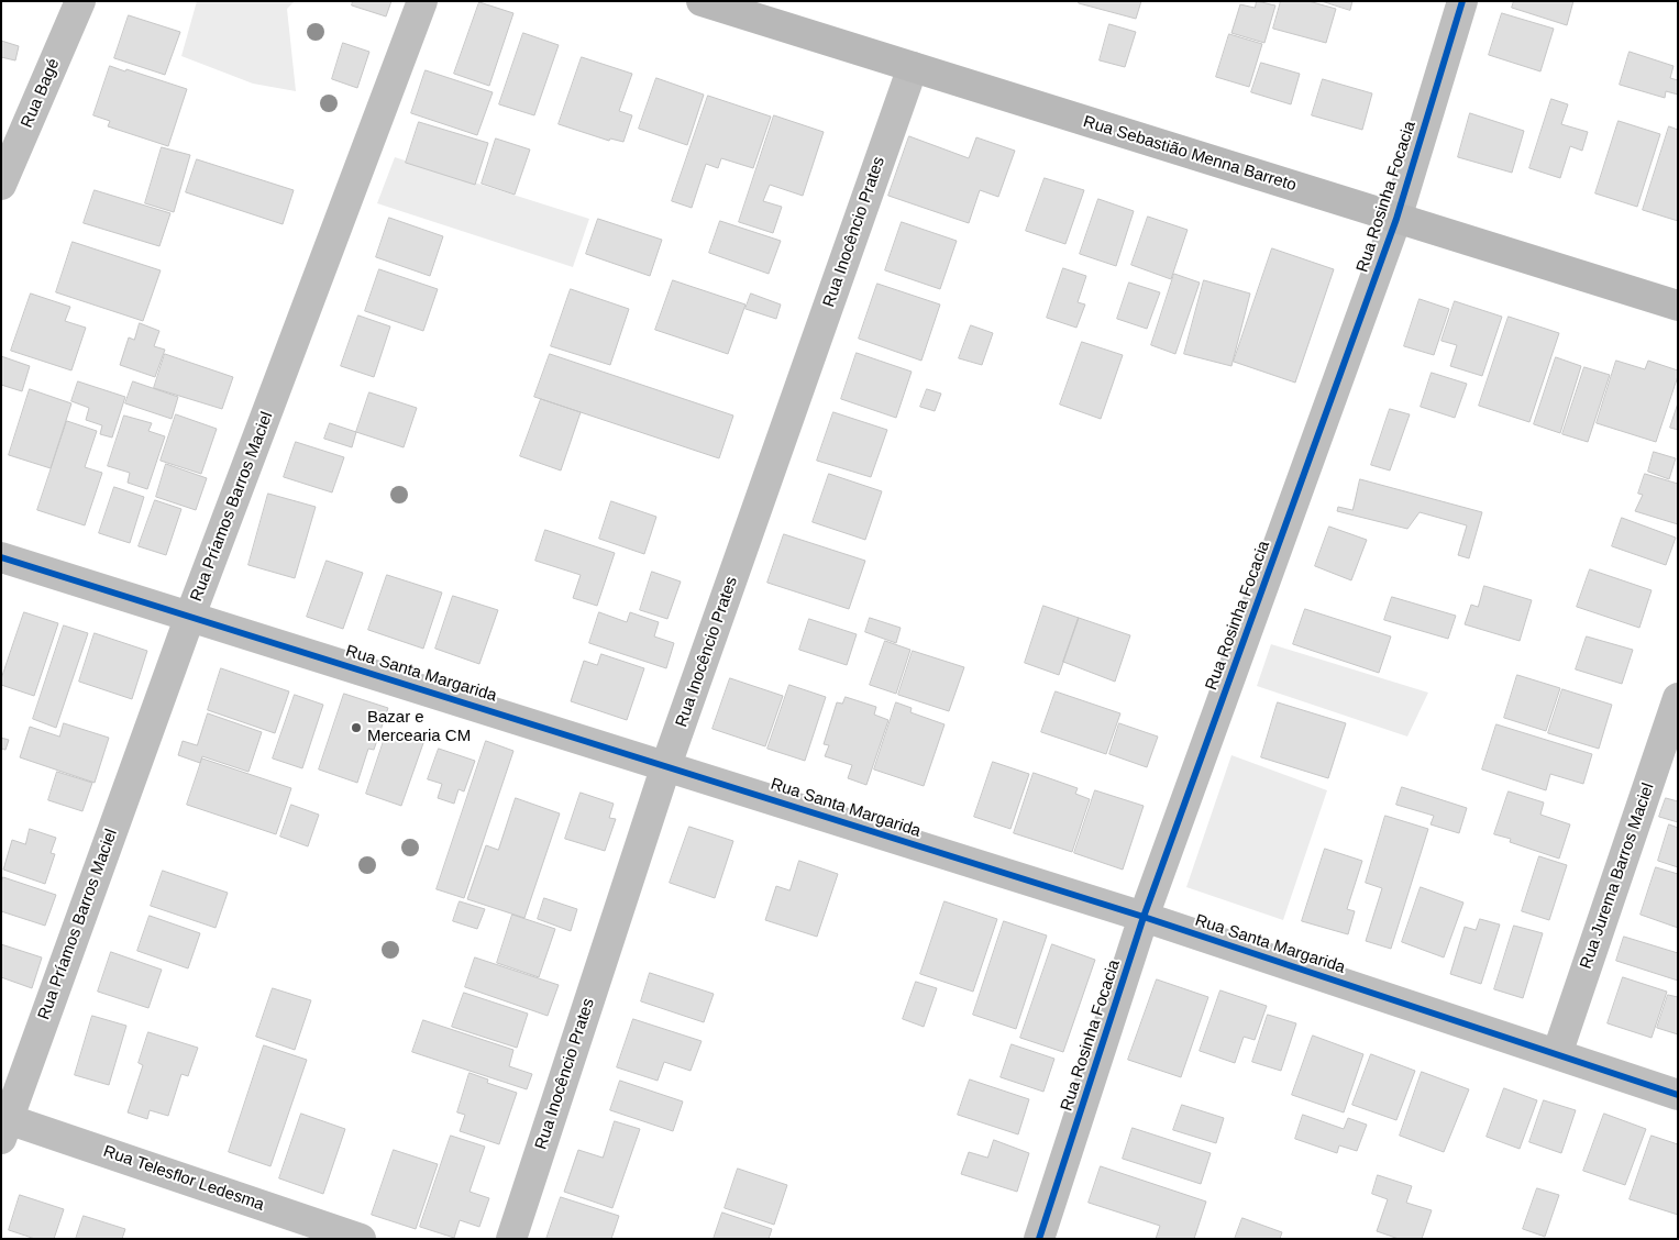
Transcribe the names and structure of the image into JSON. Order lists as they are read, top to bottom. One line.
{"streets":{"main road":["Rua Sebastião Menna Barreto"],"street":["Rua Bagé","Rua Rosinha Focacia","Rua Inocêncio Prates","Rua Príamos Barros Maciel","Rua Santa Margarida","Rua Jurema Barros Maciel","Rua Telesflor Ledesma"]},"crossings":[["Rua Sebastião Menna Barreto","Rua Rosinha Focacia"],["Rua Sebastião Menna Barreto","Rua Inocêncio Prates"],["Rua Rosinha Focacia","Rua Santa Margarida"],["Rua Inocêncio Prates","Rua Santa Margarida"],["Rua Príamos Barros Maciel","Rua Santa Margarida"],["Rua Príamos Barros Maciel","Rua Telesflor Ledesma"],["Rua Santa Margarida","Rua Jurema Barros Maciel"]],"places":["Bazar e Mercearia CM"]}
